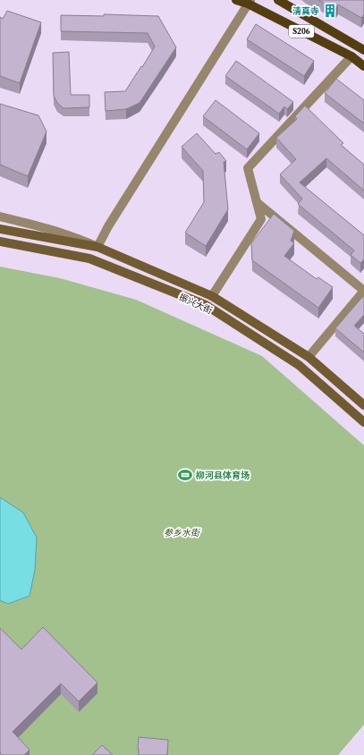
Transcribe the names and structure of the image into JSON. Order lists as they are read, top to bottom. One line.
{"streets":{"main road":["S206"],"street":["振兴大街"]},"parks":["参乡水街"],"places":{"building":["清真寺"],"sports":["柳河县体育场"]}}
